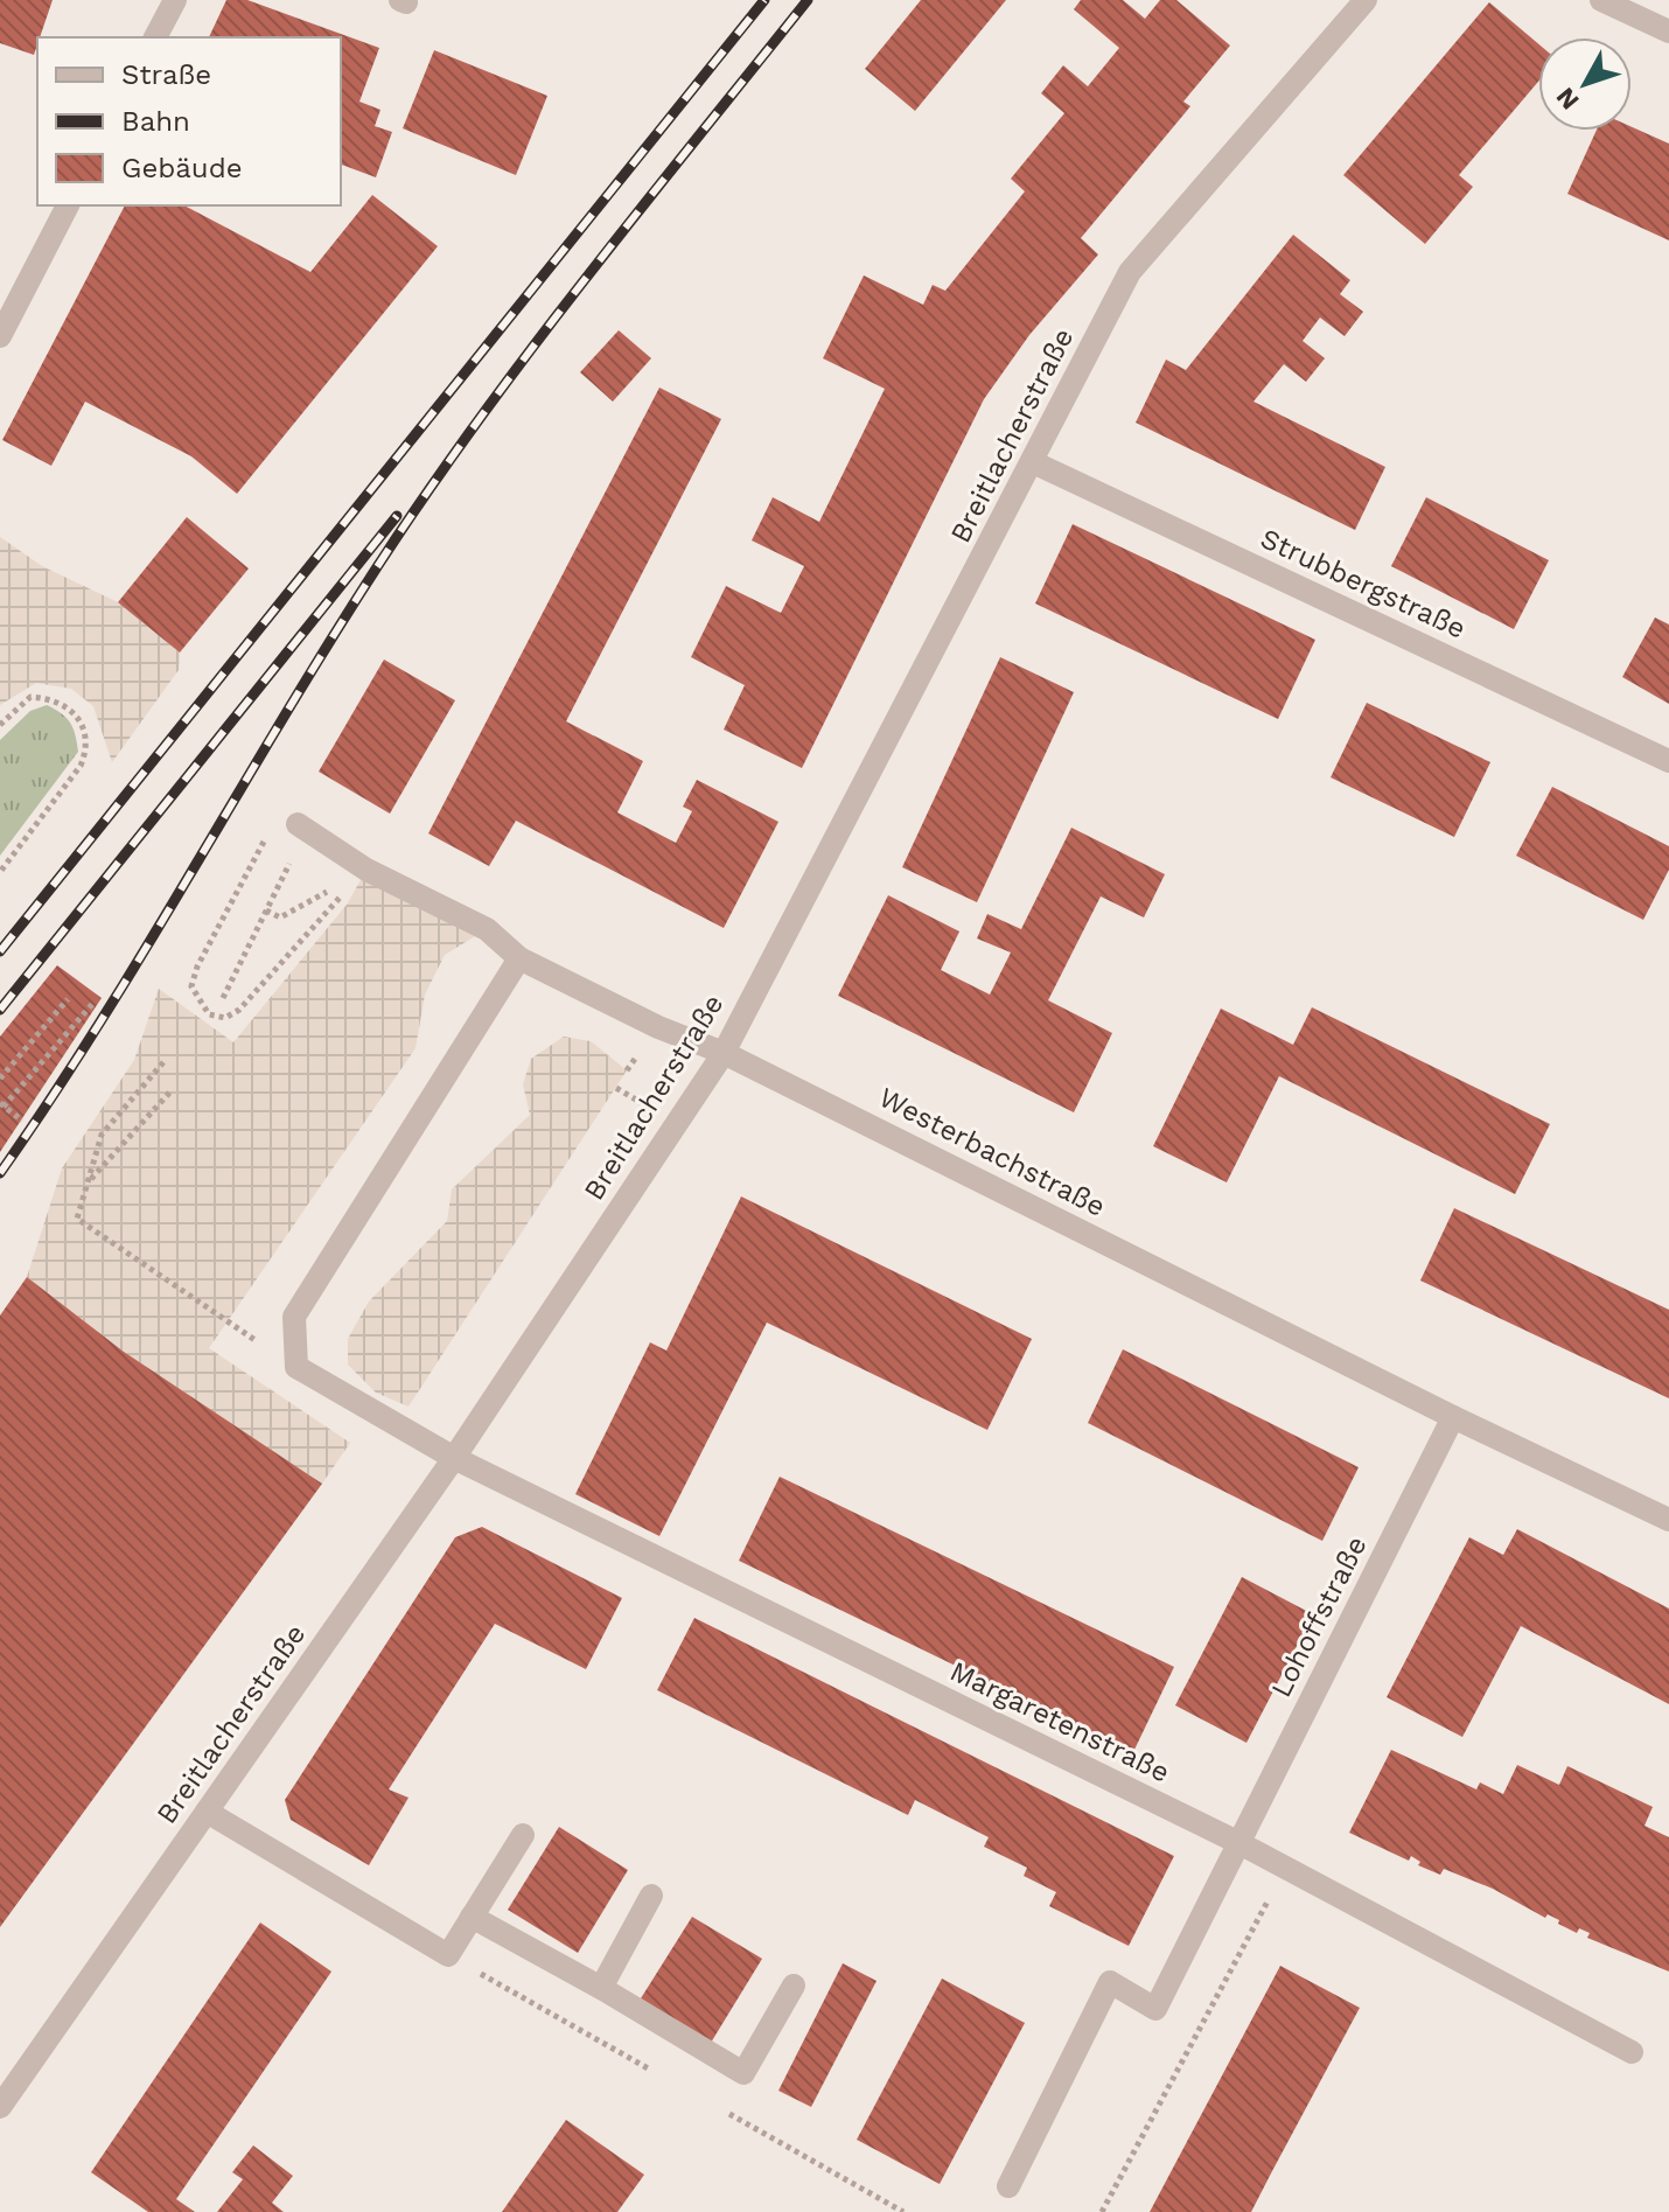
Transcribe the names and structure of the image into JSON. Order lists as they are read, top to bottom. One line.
{"streets":{"street":["Breitlacherstraße","Strubbergstraße","Westerbachstraße","Lohoffstraße","Margaretenstraße"]},"crossings":[["Breitlacherstraße","Strubbergstraße"],["Breitlacherstraße","Westerbachstraße"],["Breitlacherstraße","Margaretenstraße"],["Westerbachstraße","Lohoffstraße"],["Lohoffstraße","Margaretenstraße"]],"legend":["Straße","Bahn","Gebäude"],"north":"bottom left"}
